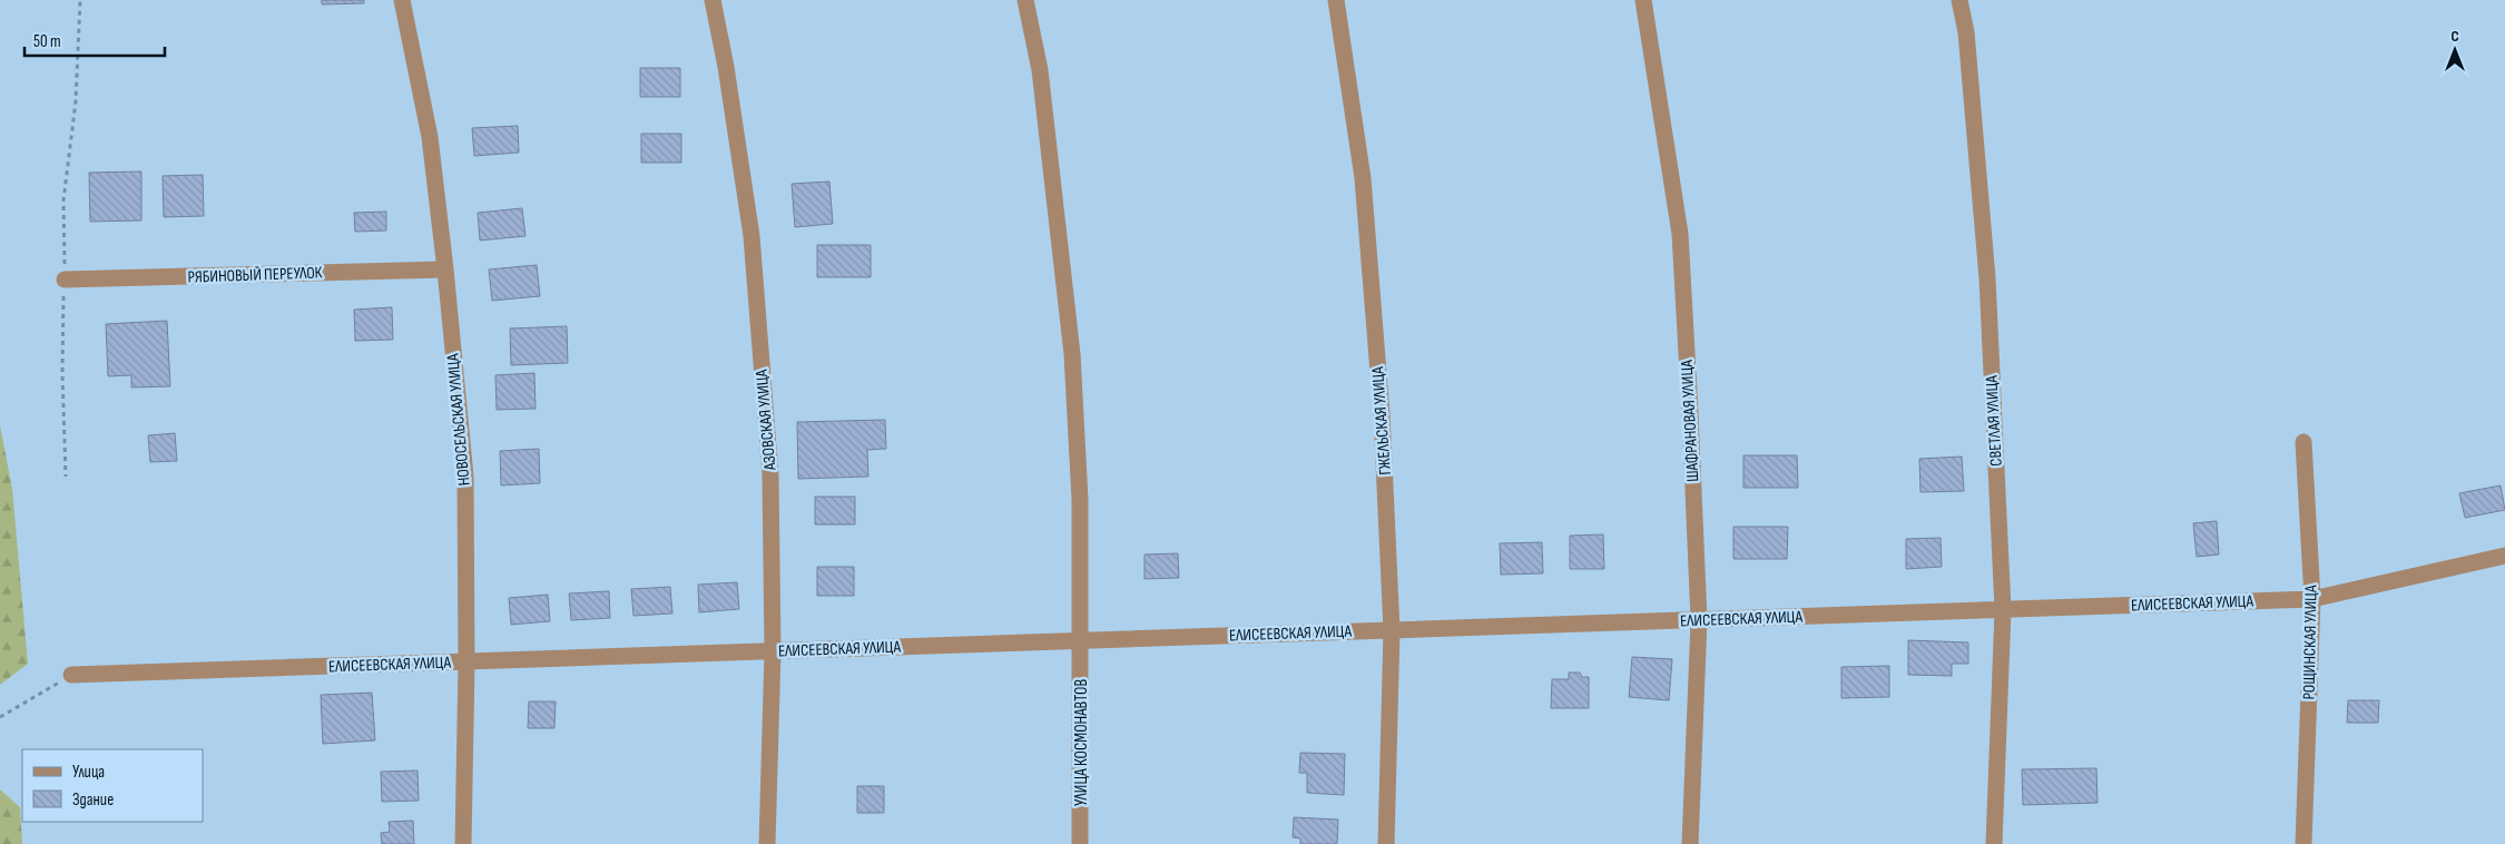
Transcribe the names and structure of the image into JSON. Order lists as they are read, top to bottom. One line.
{"streets":{"street":["РЯБИНОВЫЙ ПЕРЕУЛОК","НОВОСЕЛЬСКАЯ УЛИЦА","АЗОВСКАЯ УЛИЦА","ГЖЕЛЬСКАЯ УЛИЦА","ШАФРАНОВАЯ УЛИЦА","СВЕТЛАЯ УЛИЦА","ЕЛИСЕЕВСКАЯ УЛИЦА","РОЩИНСКАЯ УЛИЦА","УЛИЦА КОСМОНАВТОВ"]},"crossings":[["РЯБИНОВЫЙ ПЕРЕУЛОК","НОВОСЕЛЬСКАЯ УЛИЦА"],["НОВОСЕЛЬСКАЯ УЛИЦА","ЕЛИСЕЕВСКАЯ УЛИЦА"],["АЗОВСКАЯ УЛИЦА","ЕЛИСЕЕВСКАЯ УЛИЦА"],["ГЖЕЛЬСКАЯ УЛИЦА","ЕЛИСЕЕВСКАЯ УЛИЦА"],["ШАФРАНОВАЯ УЛИЦА","ЕЛИСЕЕВСКАЯ УЛИЦА"],["СВЕТЛАЯ УЛИЦА","ЕЛИСЕЕВСКАЯ УЛИЦА"],["ЕЛИСЕЕВСКАЯ УЛИЦА","РОЩИНСКАЯ УЛИЦА"],["ЕЛИСЕЕВСКАЯ УЛИЦА","УЛИЦА КОСМОНАВТОВ"]],"legend":["Улица","Здание"],"scale_bar":"50 m","north":"top"}
